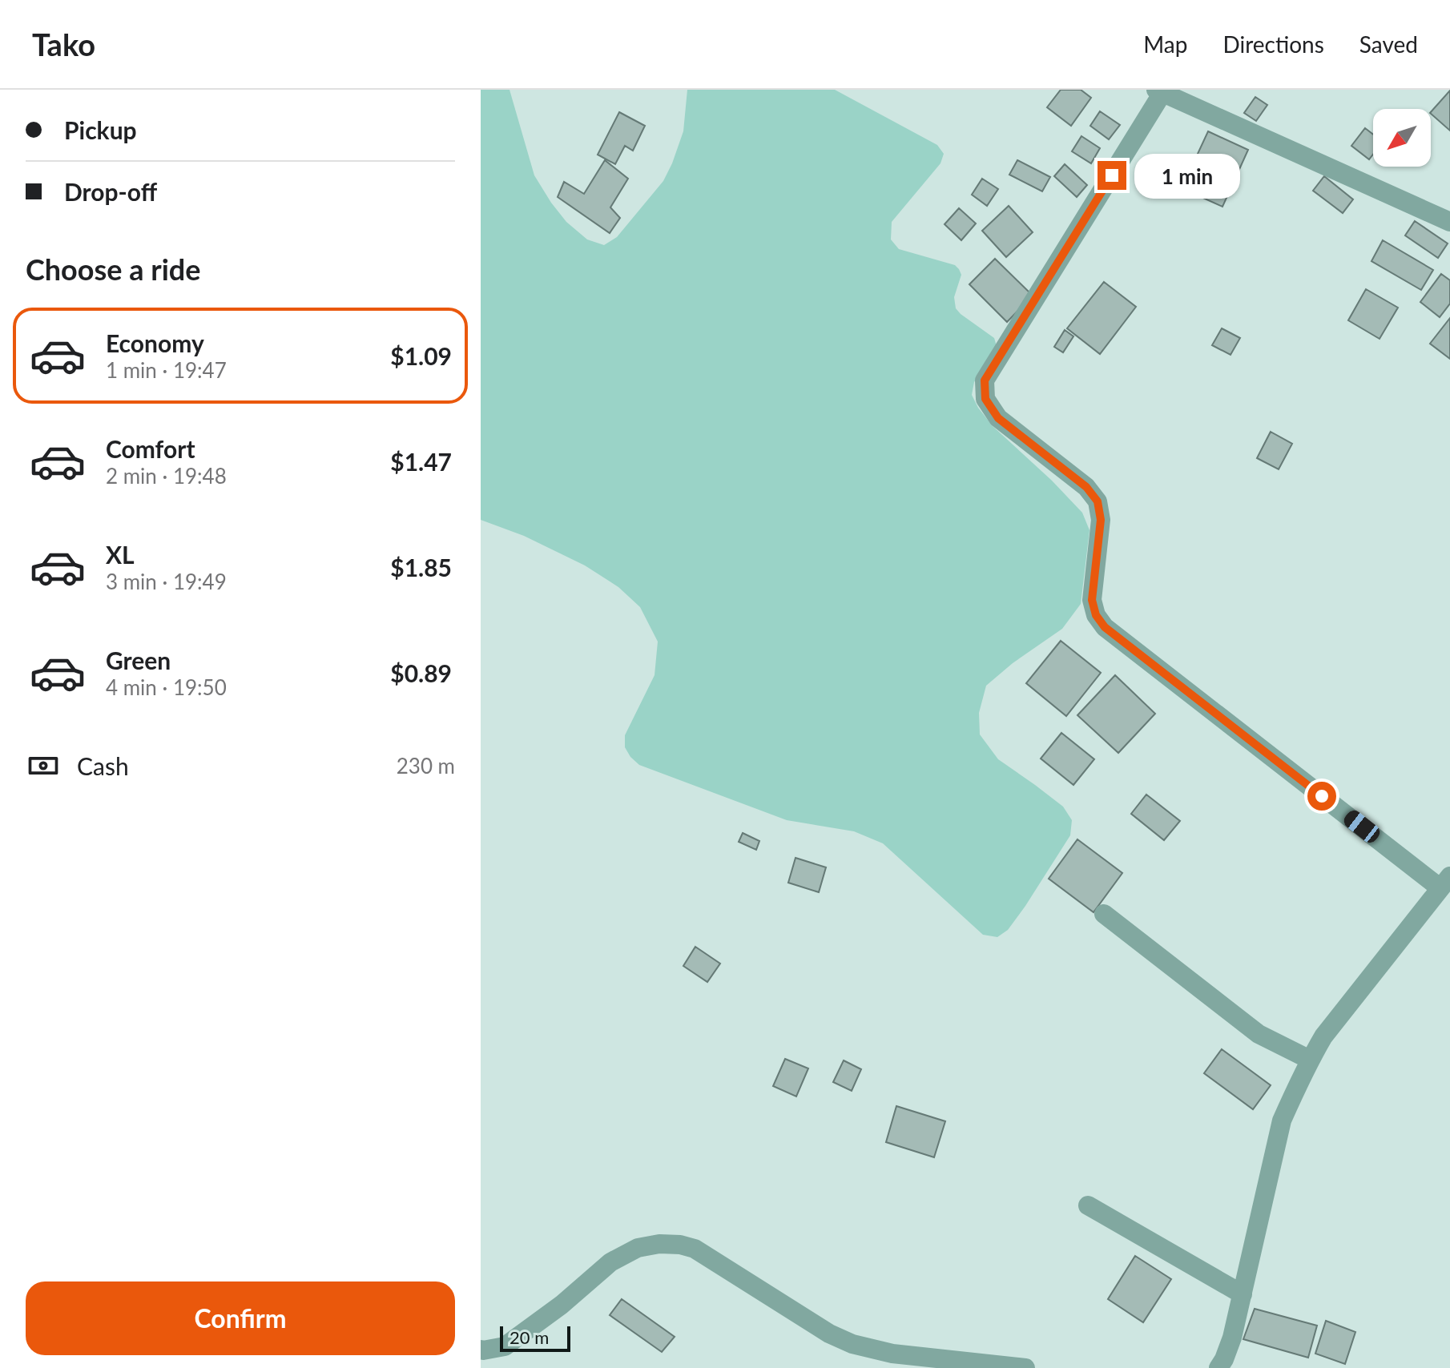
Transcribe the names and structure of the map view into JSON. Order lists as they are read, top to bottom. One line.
{"scale_bar":"20 m","north":"bottom left","page":{"header":"Tako","nav":["Map","Directions","Saved"],"banner":["Pickup","Drop-off"],"bubble":"1 min","heading":"Choose a ride","list":[{"name":"Economy","note":"1 min · 19:47","value":"$1.09"},{"name":"Comfort","note":"2 min · 19:48","value":"$1.47"},{"name":"XL","note":"3 min · 19:49","value":"$1.85"},{"name":"Green","note":"4 min · 19:50","value":"$0.89"}],"pay":["Cash","230 m"],"buttons":"Confirm","scale":"20 m"}}
